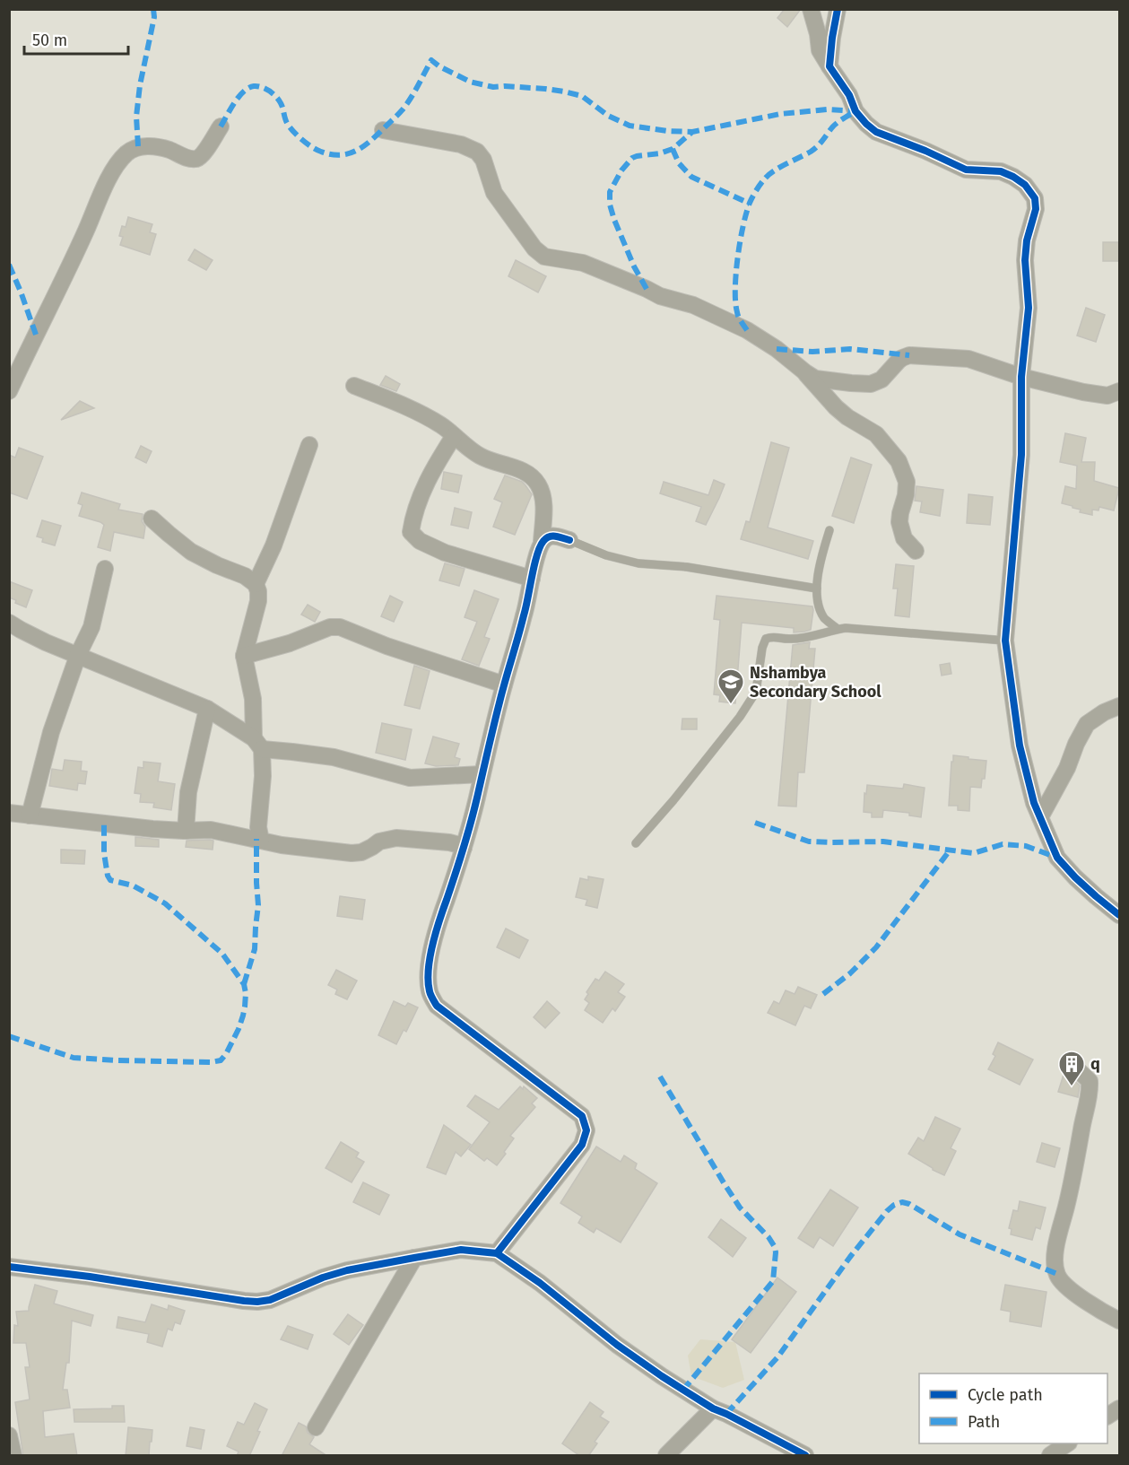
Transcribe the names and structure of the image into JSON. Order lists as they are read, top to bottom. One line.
{"places":{"school or university":["Nshambya Secondary School"],"building":["q"]},"legend":["Cycle path","Path"],"scale_bar":"50 m"}
